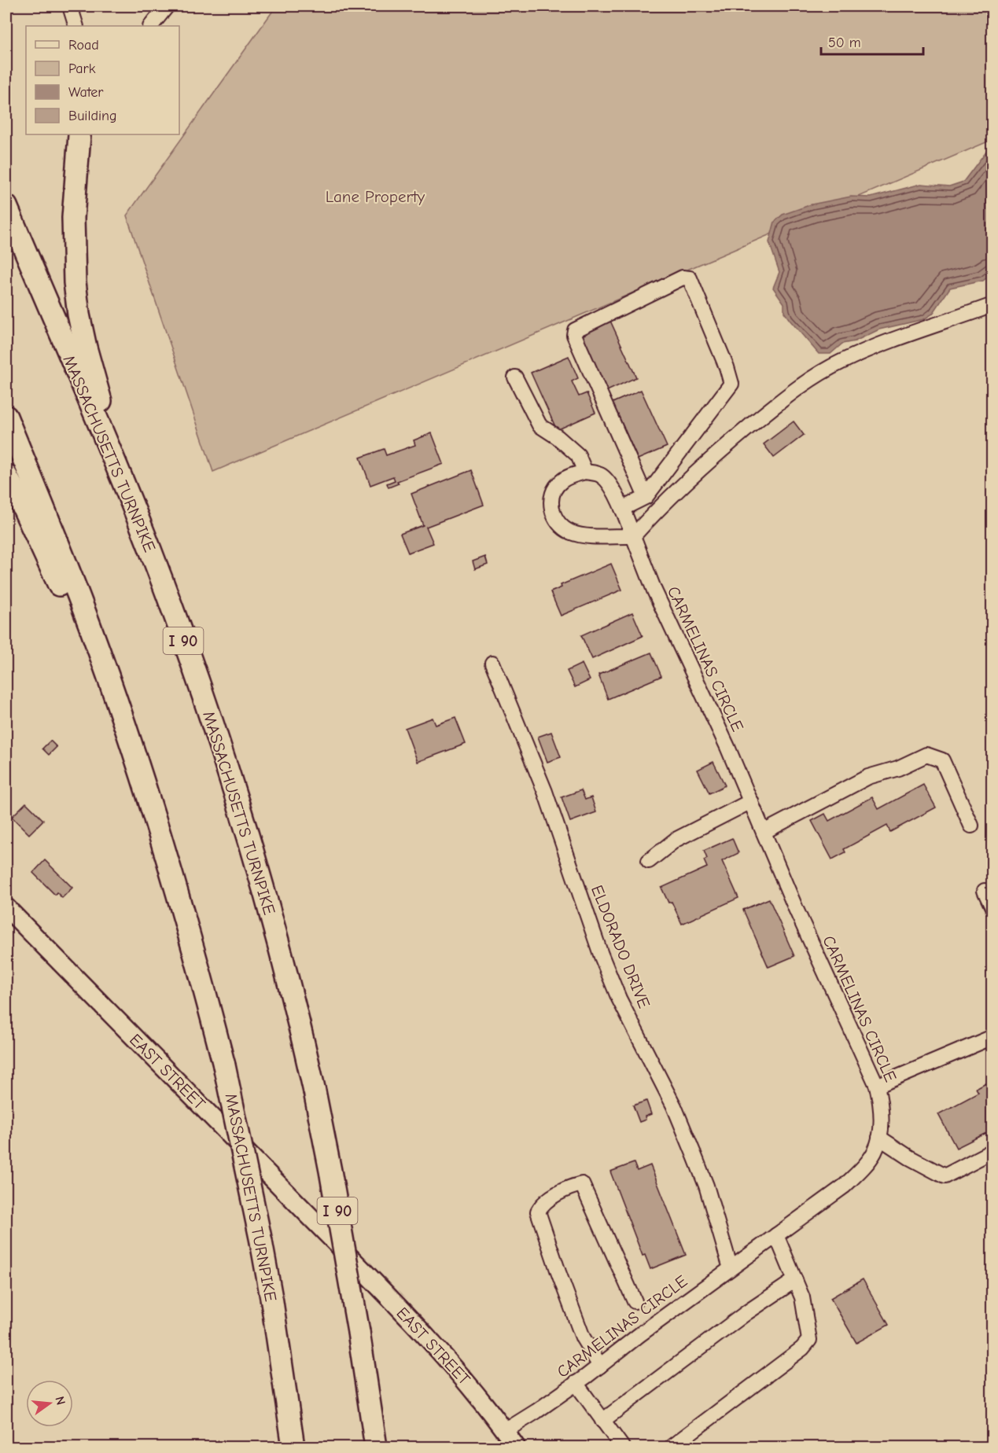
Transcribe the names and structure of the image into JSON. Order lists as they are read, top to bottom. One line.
{"streets":{"highway":["MASSACHUSETTS TURNPIKE","I 90"],"main road":["EAST STREET"],"street":["CARMELINAS CIRCLE","ELDORADO DRIVE"]},"crossings":[["CARMELINAS CIRCLE","ELDORADO DRIVE"],["CARMELINAS CIRCLE","EAST STREET"]],"parks":["Lane Property"],"legend":["Road","Park","Water","Building"],"scale_bar":"50 m","north":"right"}
